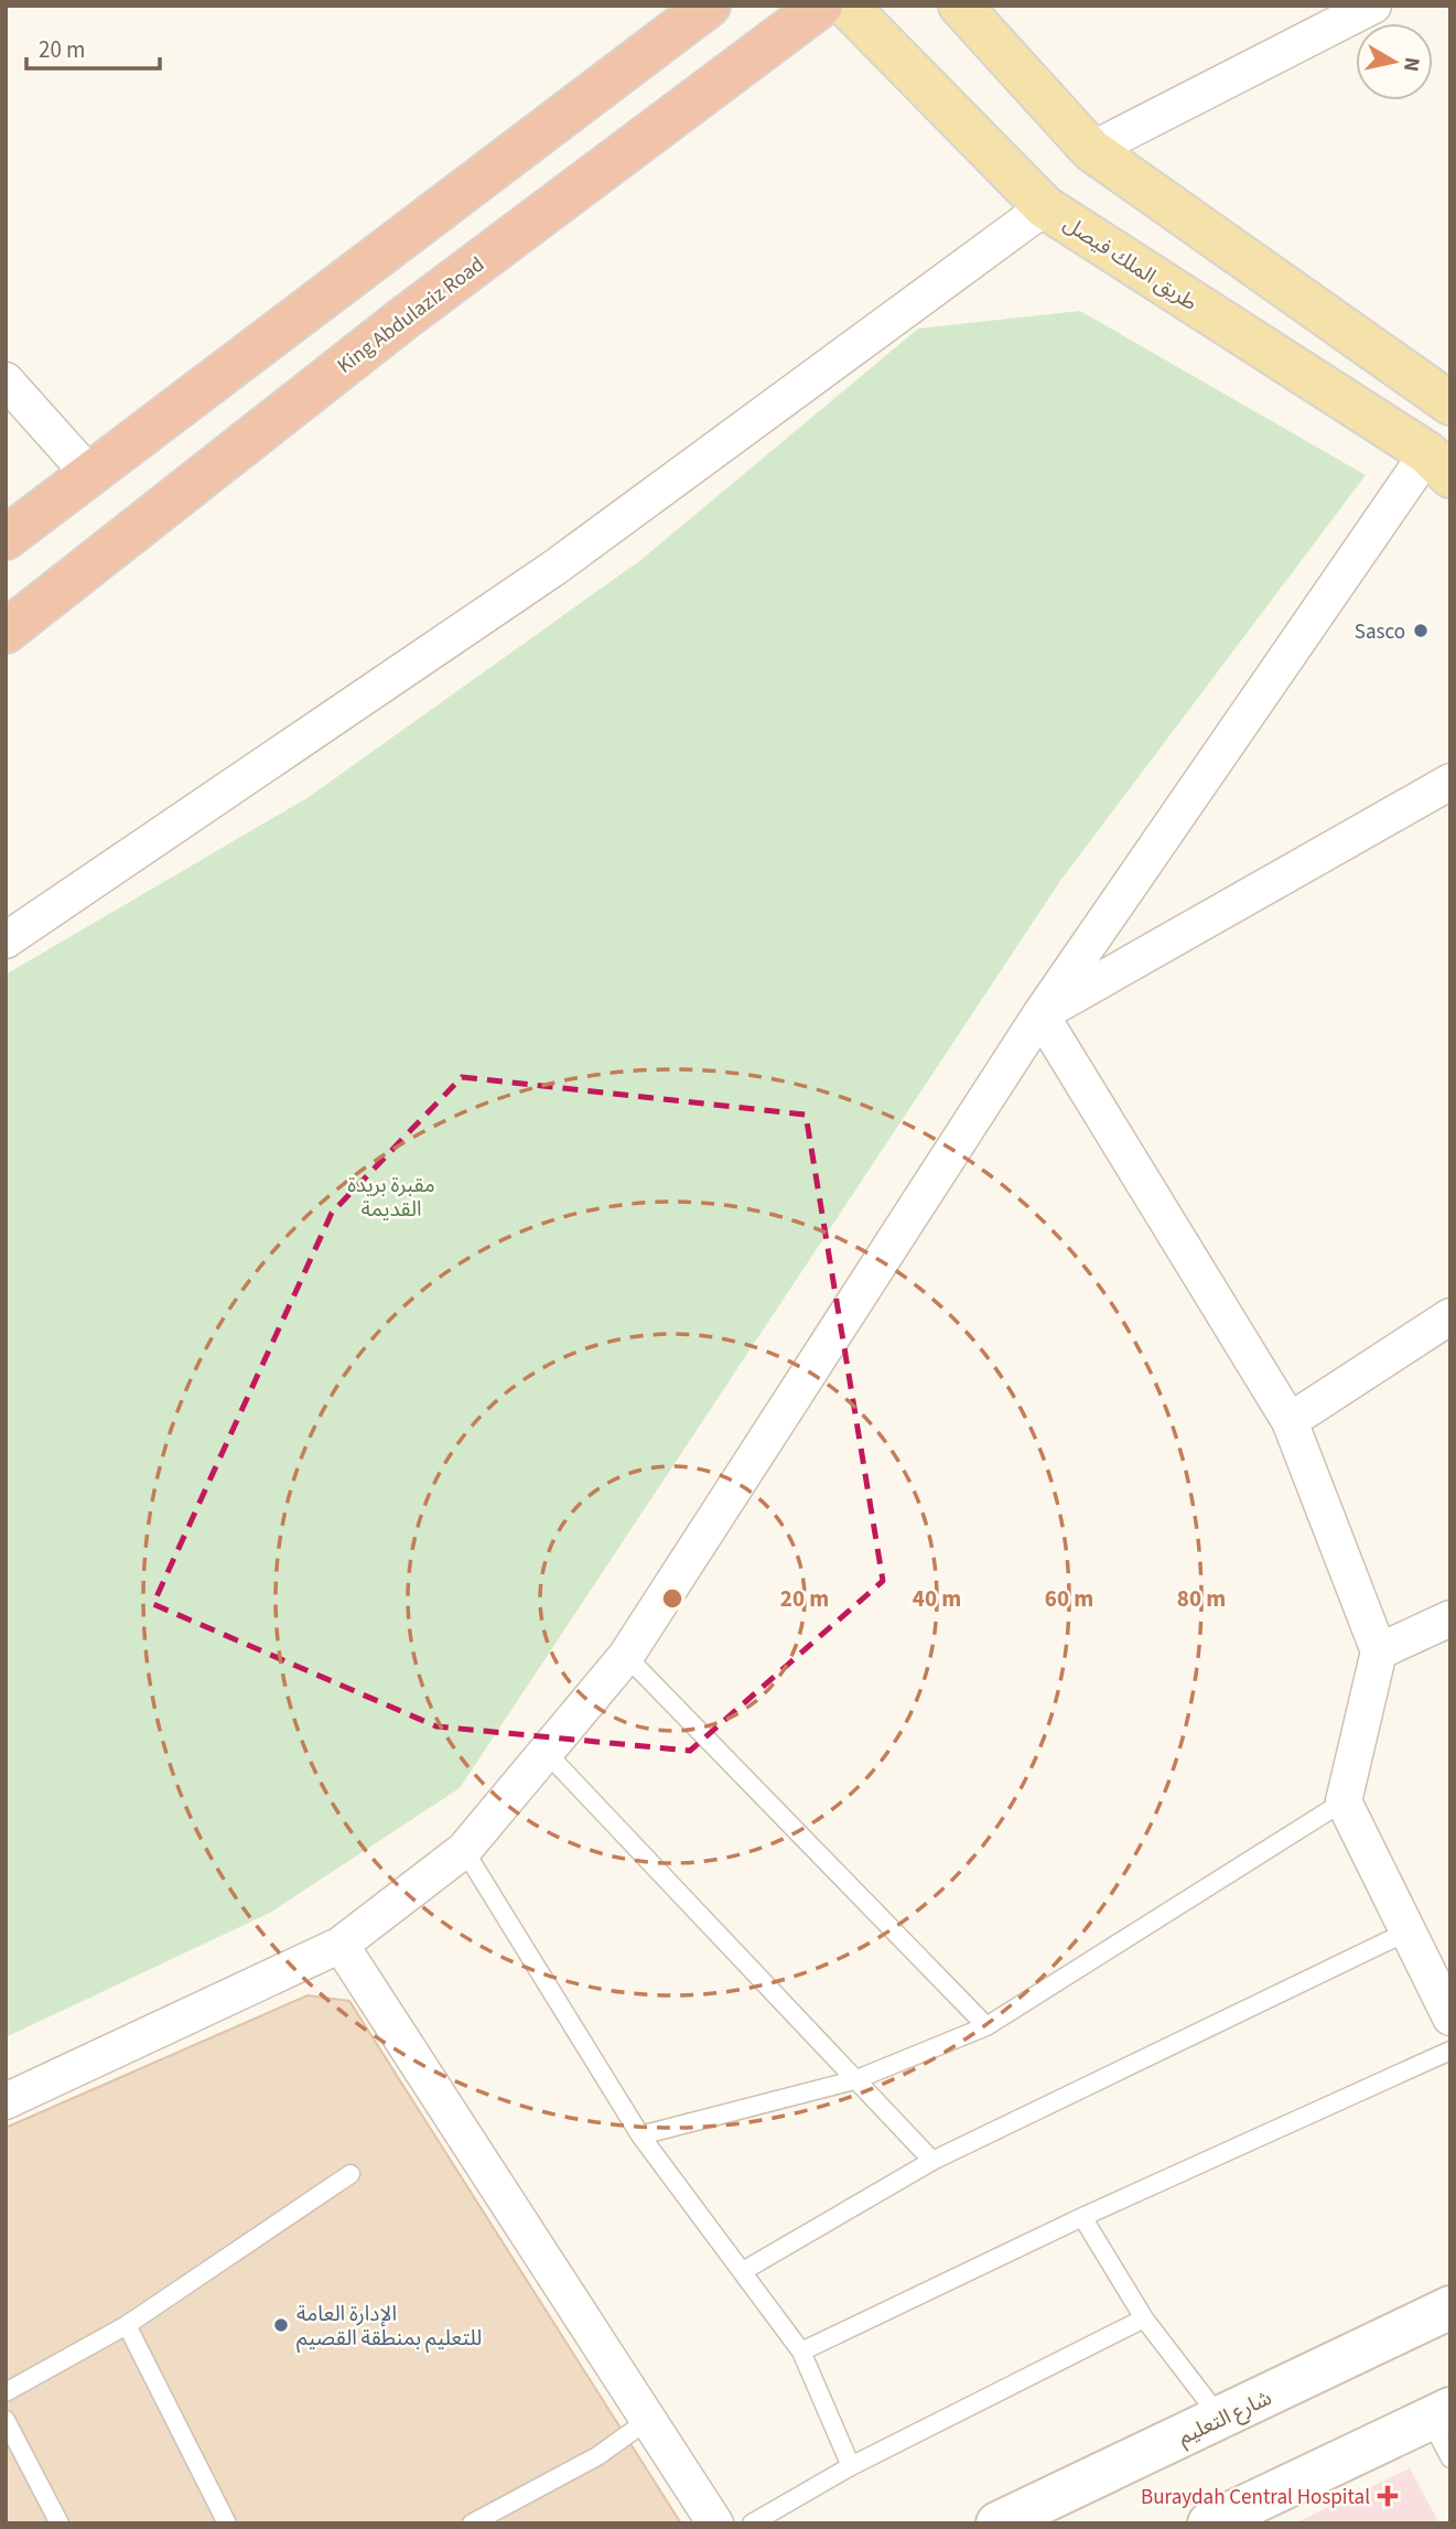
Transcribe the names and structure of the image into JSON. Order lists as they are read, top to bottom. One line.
{"streets":{"highway":["King Abdulaziz Road"],"main road":["طريق الملك فيصل"],"street":["شارع التعليم"]},"parks":["مقبرة بريدة القديمة"],"places":{"other":["Sasco","الإدارة العامة للتعليم بمنطقة القصيم"],"health":["Buraydah Central Hospital"]},"scale_bar":"20 m","north":"right","rings":["20 m","40 m","60 m","80 m"]}
